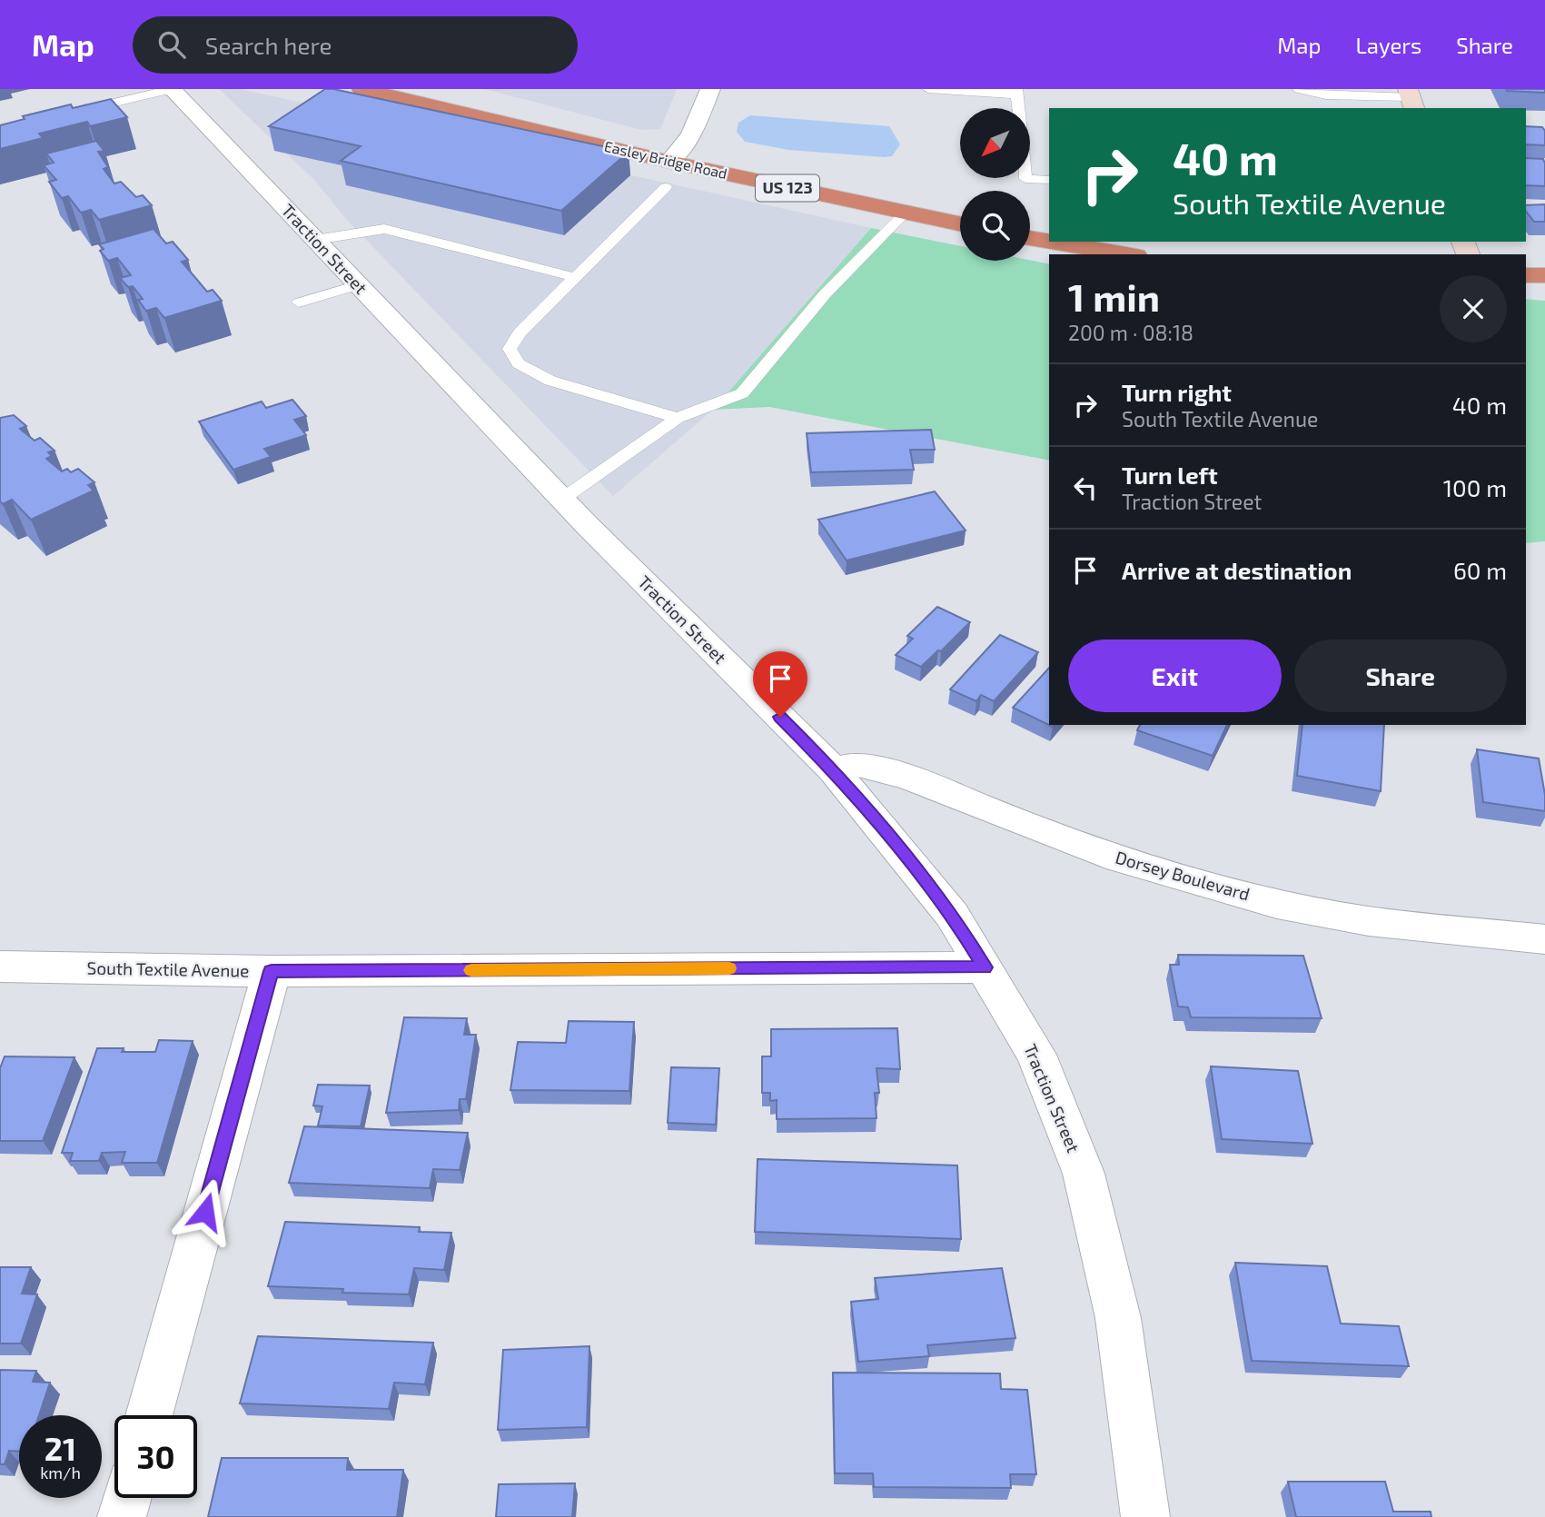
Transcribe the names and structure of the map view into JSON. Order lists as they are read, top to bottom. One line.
{"streets":{"highway":["Easley Bridge Road","US 123"],"street":["Traction Street","Dorsey Boulevard","South Textile Avenue"]},"crossings":[["Traction Street","Dorsey Boulevard"],["Traction Street","South Textile Avenue"]],"north":"bottom left","page":{"header":"Map","search":"Search here","nav":["Map","Layers","Share"],"turn":["40 m","South Textile Avenue"],"heading":["1 min","200 m · 08:18"],"list":[{"name":"Turn right","note":"South Textile Avenue","value":"40 m"},{"name":"Turn left","note":"Traction Street","value":"100 m"},{"name":"Arrive at destination","value":"60 m"}],"buttons":["Exit","Share"],"speed":"21 km/h","limit":"30"}}
